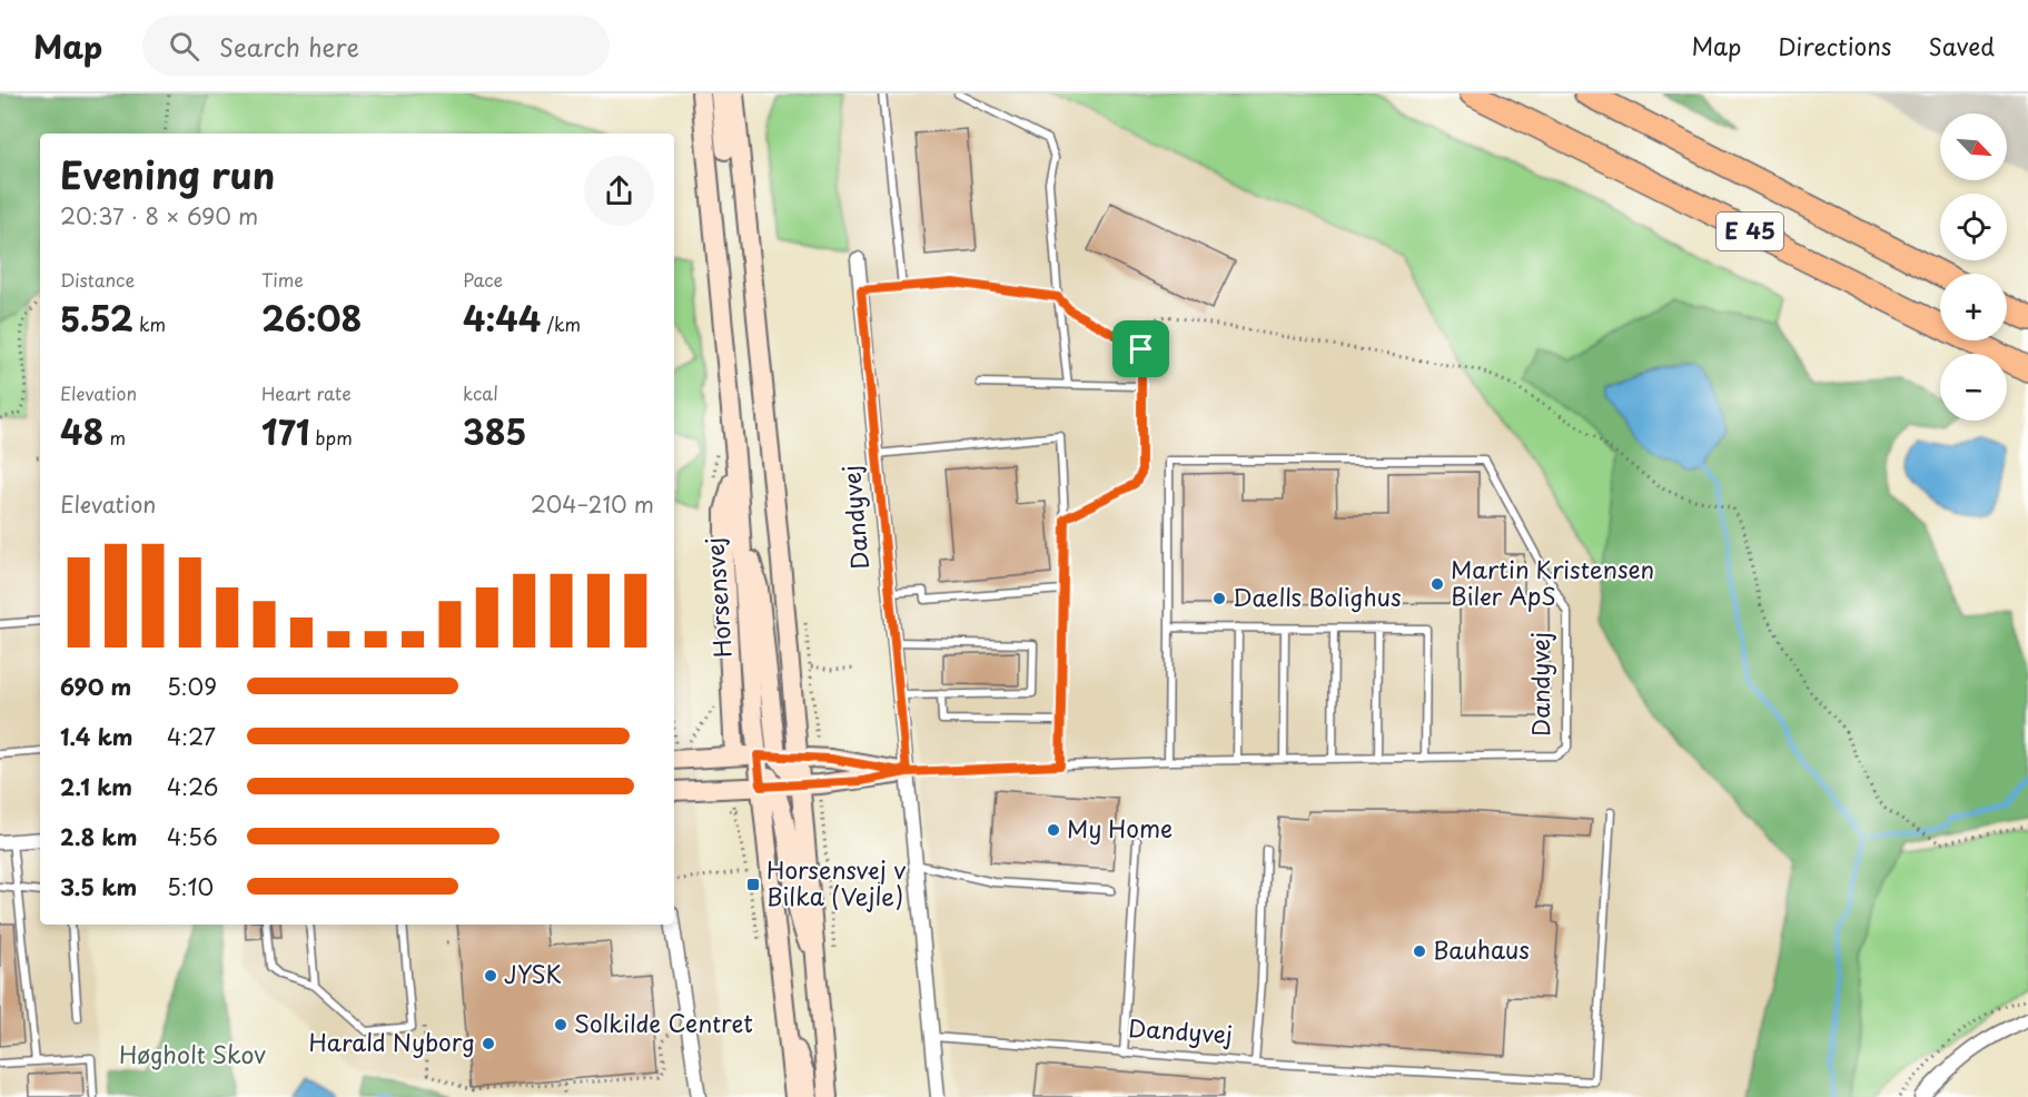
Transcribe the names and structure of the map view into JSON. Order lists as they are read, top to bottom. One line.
{"streets":{"highway":["E 45"],"main road":["Dandyvej","Horsensvej"]},"crossings":[["Dandyvej","Horsensvej"]],"parks":["Høgholt Skov"],"places":{"other":["Martin Kristensen Biler ApS","Daells Bolighus","My Home","Bauhaus","JYSK","Solkilde Centret","Harald Nyborg"],"transit":["Horsensvej v Bilka (Vejle)"]},"north":"bottom right","page":{"header":"Map","search":"Search here","nav":["Map","Directions","Saved"],"map_buttons":["+","−"],"heading":["Evening run","20:37 · 8 × 690 m"],"stats":[["Distance","5.52 km"],["Time","26:08"],["Pace","4:44 /km"],["Elevation","48 m"],["Heart rate","171 bpm"],["kcal","385"]],"chart":["Elevation","204–210 m"],"list":[{"name":"690 m","note":"5:09"},{"name":"1.4 km","note":"4:27"},{"name":"2.1 km","note":"4:26"},{"name":"2.8 km","note":"4:56"},{"name":"3.5 km","note":"5:10"}]}}
